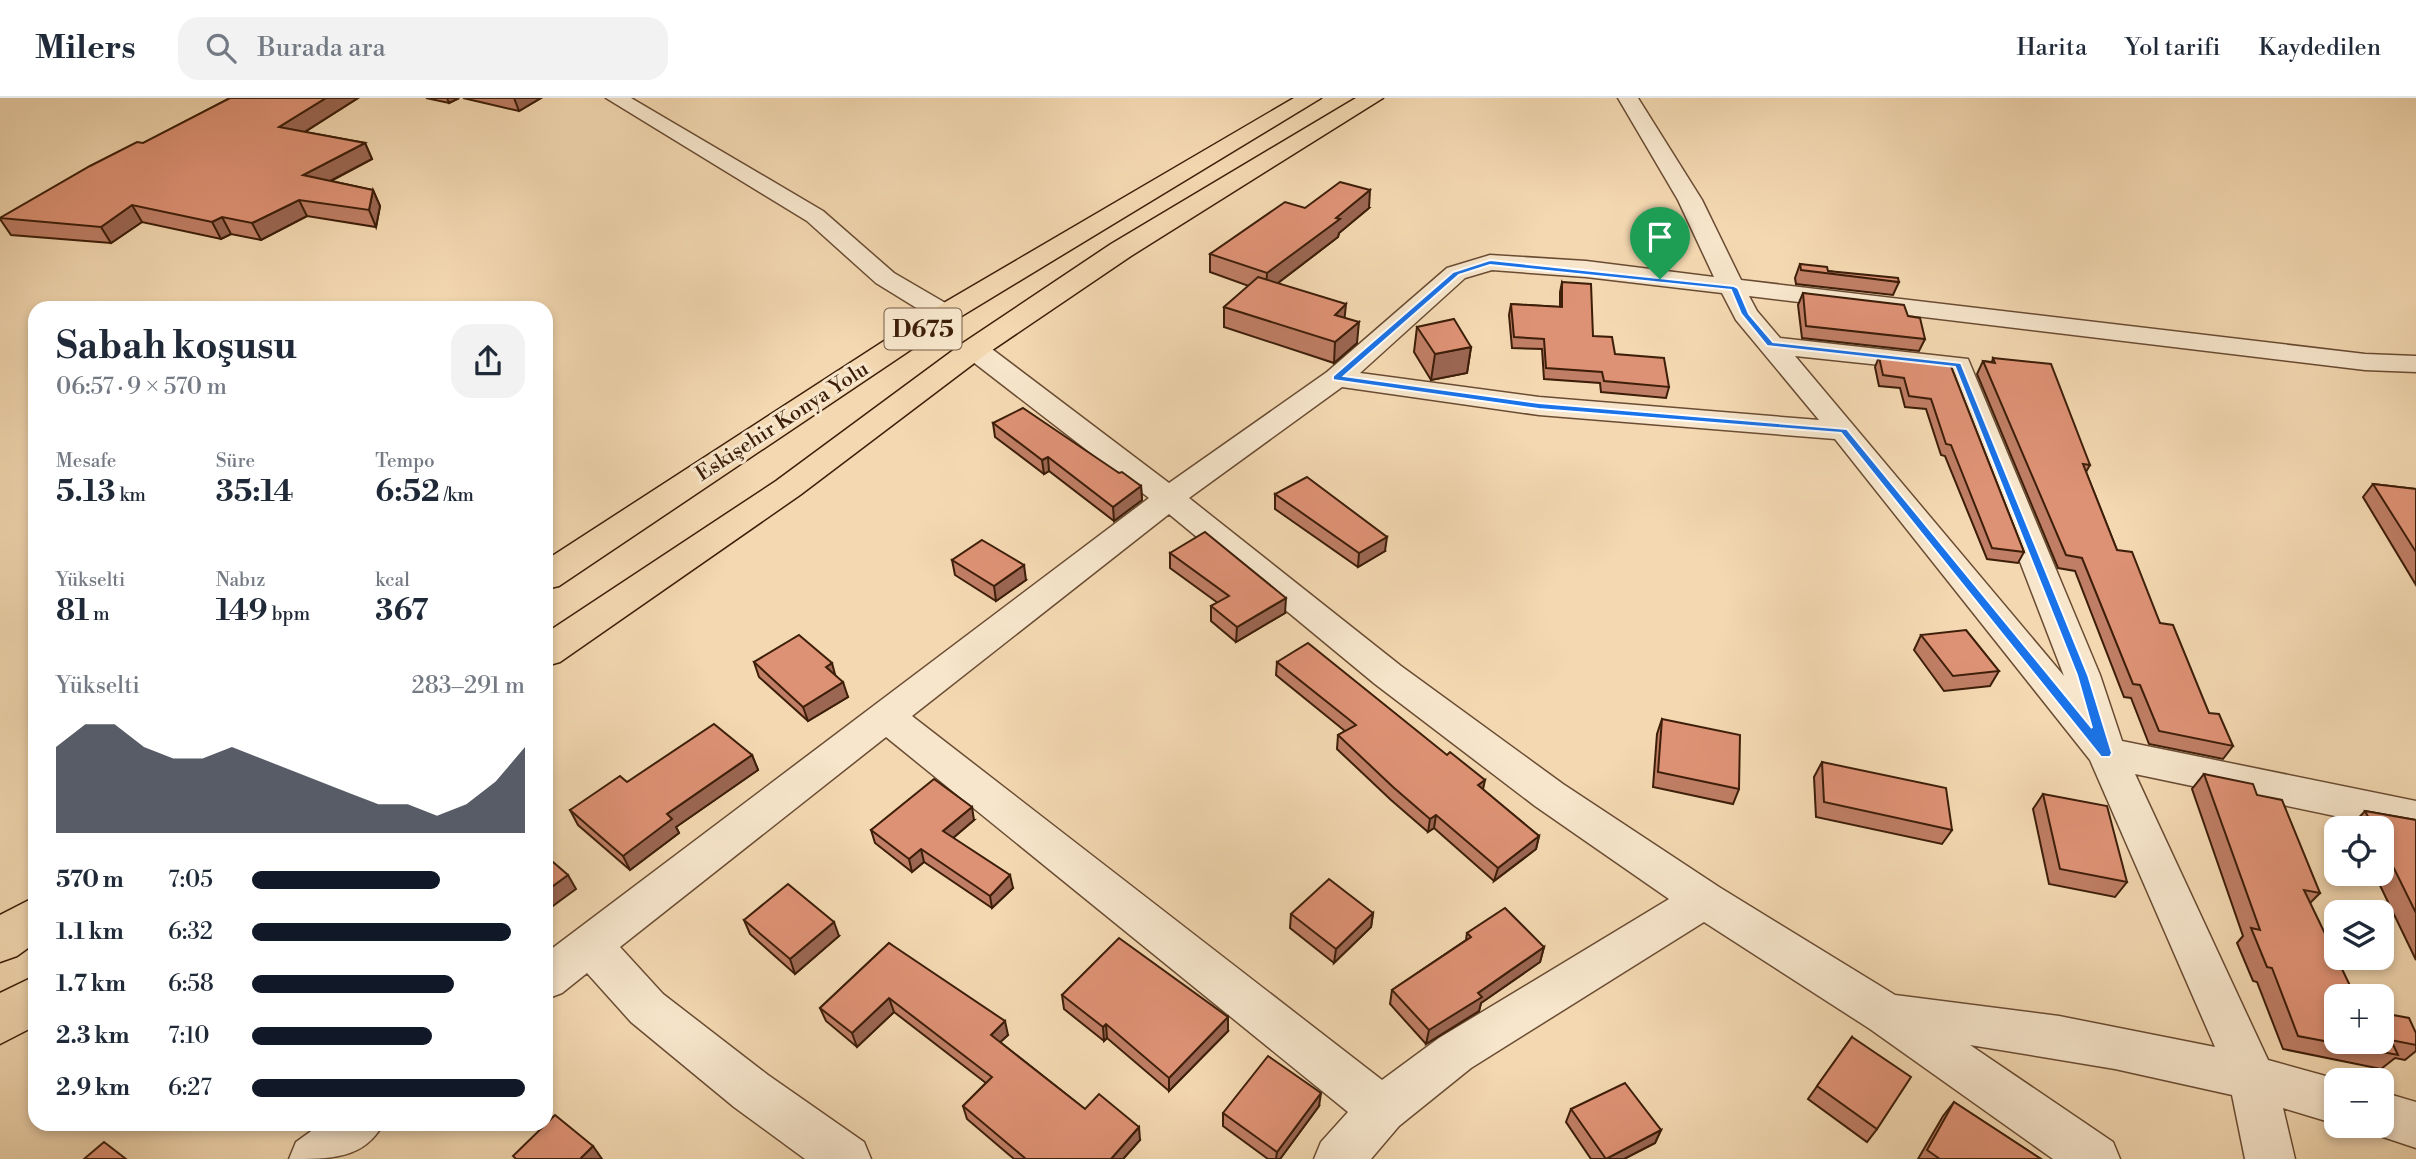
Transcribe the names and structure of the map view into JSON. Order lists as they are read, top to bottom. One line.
{"streets":{"highway":["D675","Eskişehir Konya Yolu"]},"crossings":[["D675","Eskişehir Konya Yolu"]],"page":{"header":"Milers","search":"Burada ara","nav":["Harita","Yol tarifi","Kaydedilen"],"heading":["Sabah koşusu","06:57 · 9 × 570 m"],"stats":[["Mesafe","5.13 km"],["Süre","35:14"],["Tempo","6:52 /km"],["Yükselti","81 m"],["Nabız","149 bpm"],["kcal","367"]],"chart":["Yükselti","283–291 m"],"map_buttons":["+","−"],"list":[{"name":"570 m","note":"7:05"},{"name":"1.1 km","note":"6:32"},{"name":"1.7 km","note":"6:58"},{"name":"2.3 km","note":"7:10"},{"name":"2.9 km","note":"6:27"}]}}
